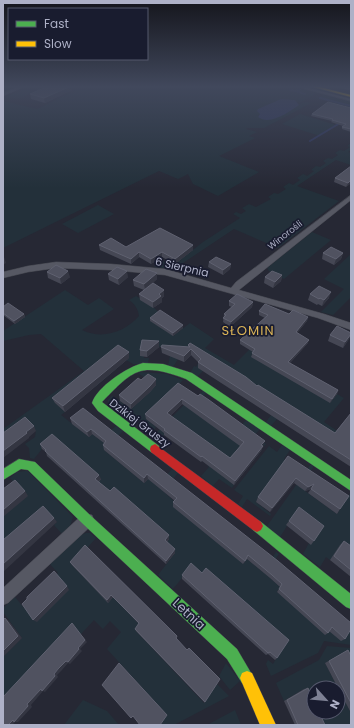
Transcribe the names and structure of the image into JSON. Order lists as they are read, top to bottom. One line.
{"streets":{"street":["Winorośli","6 Sierpnia","Dzikiej Gruszy","Letnia"]},"crossings":[["Winorośli","6 Sierpnia"]],"districts":["SŁOMIN"],"legend":["Fast","Slow"],"north":"bottom right"}
